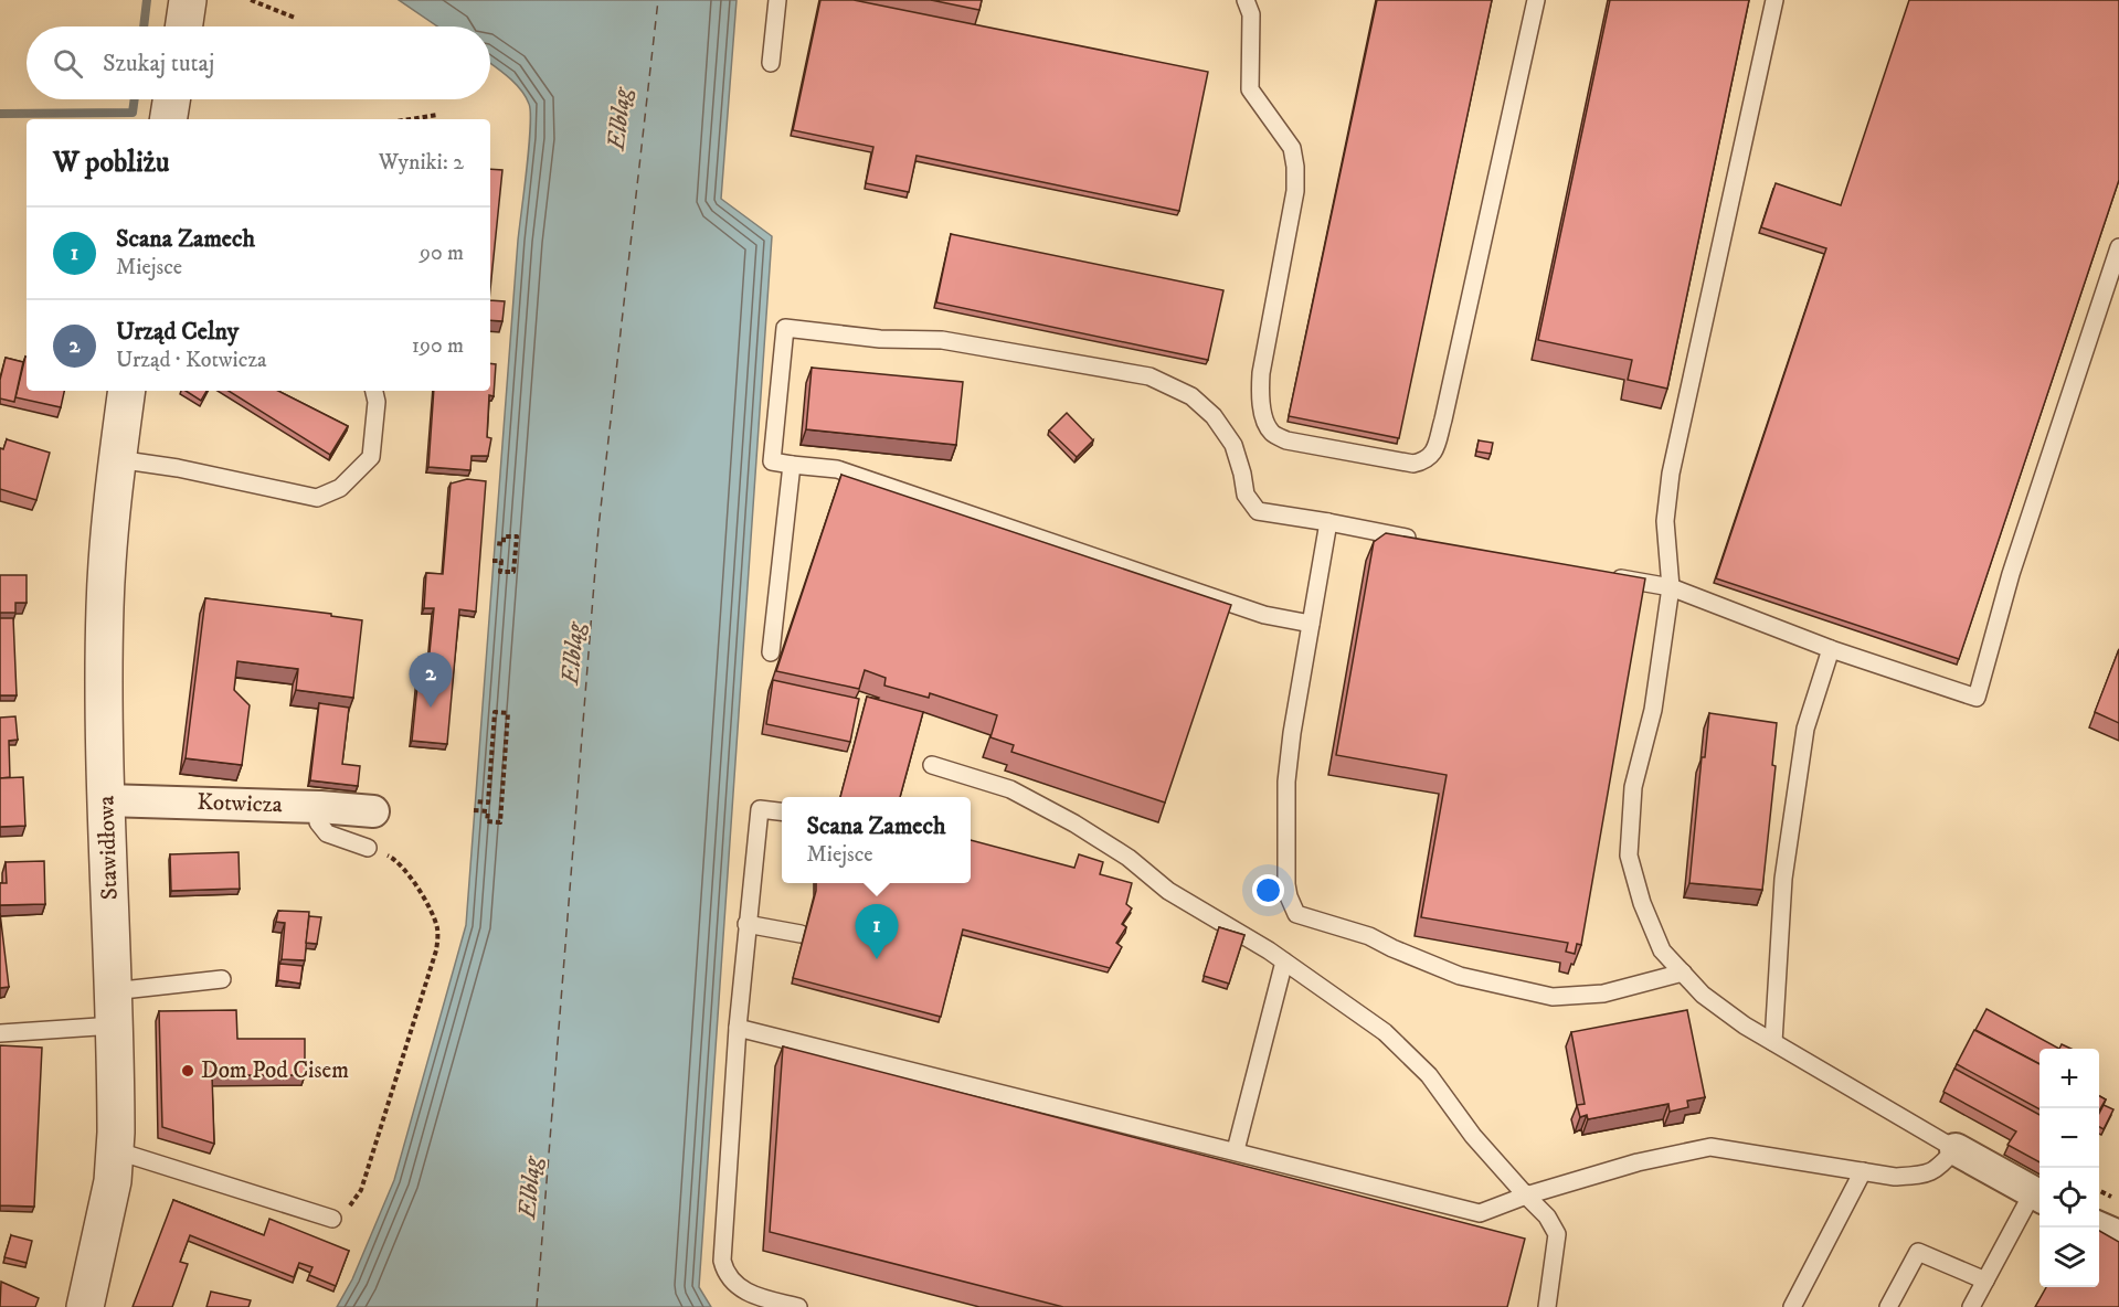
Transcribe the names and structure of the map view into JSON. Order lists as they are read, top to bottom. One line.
{"streets":{"street":["Kotwicza","Stawidłowa"]},"crossings":[["Kotwicza","Stawidłowa"]],"water":["Elbląg"],"places":["Dom Pod Cisem"],"page":{"search":"Szukaj tutaj","heading":["W pobliżu","Wyniki: 2"],"list":[{"mark":"1","name":"Scana Zamech","note":"Miejsce","value":"90 m"},{"mark":"2","name":"Urząd Celny","note":"Urząd · Kotwicza","value":"190 m"}],"pins":["2","1"],"popup":["Scana Zamech","Miejsce"],"map_buttons":["+","−"]}}
